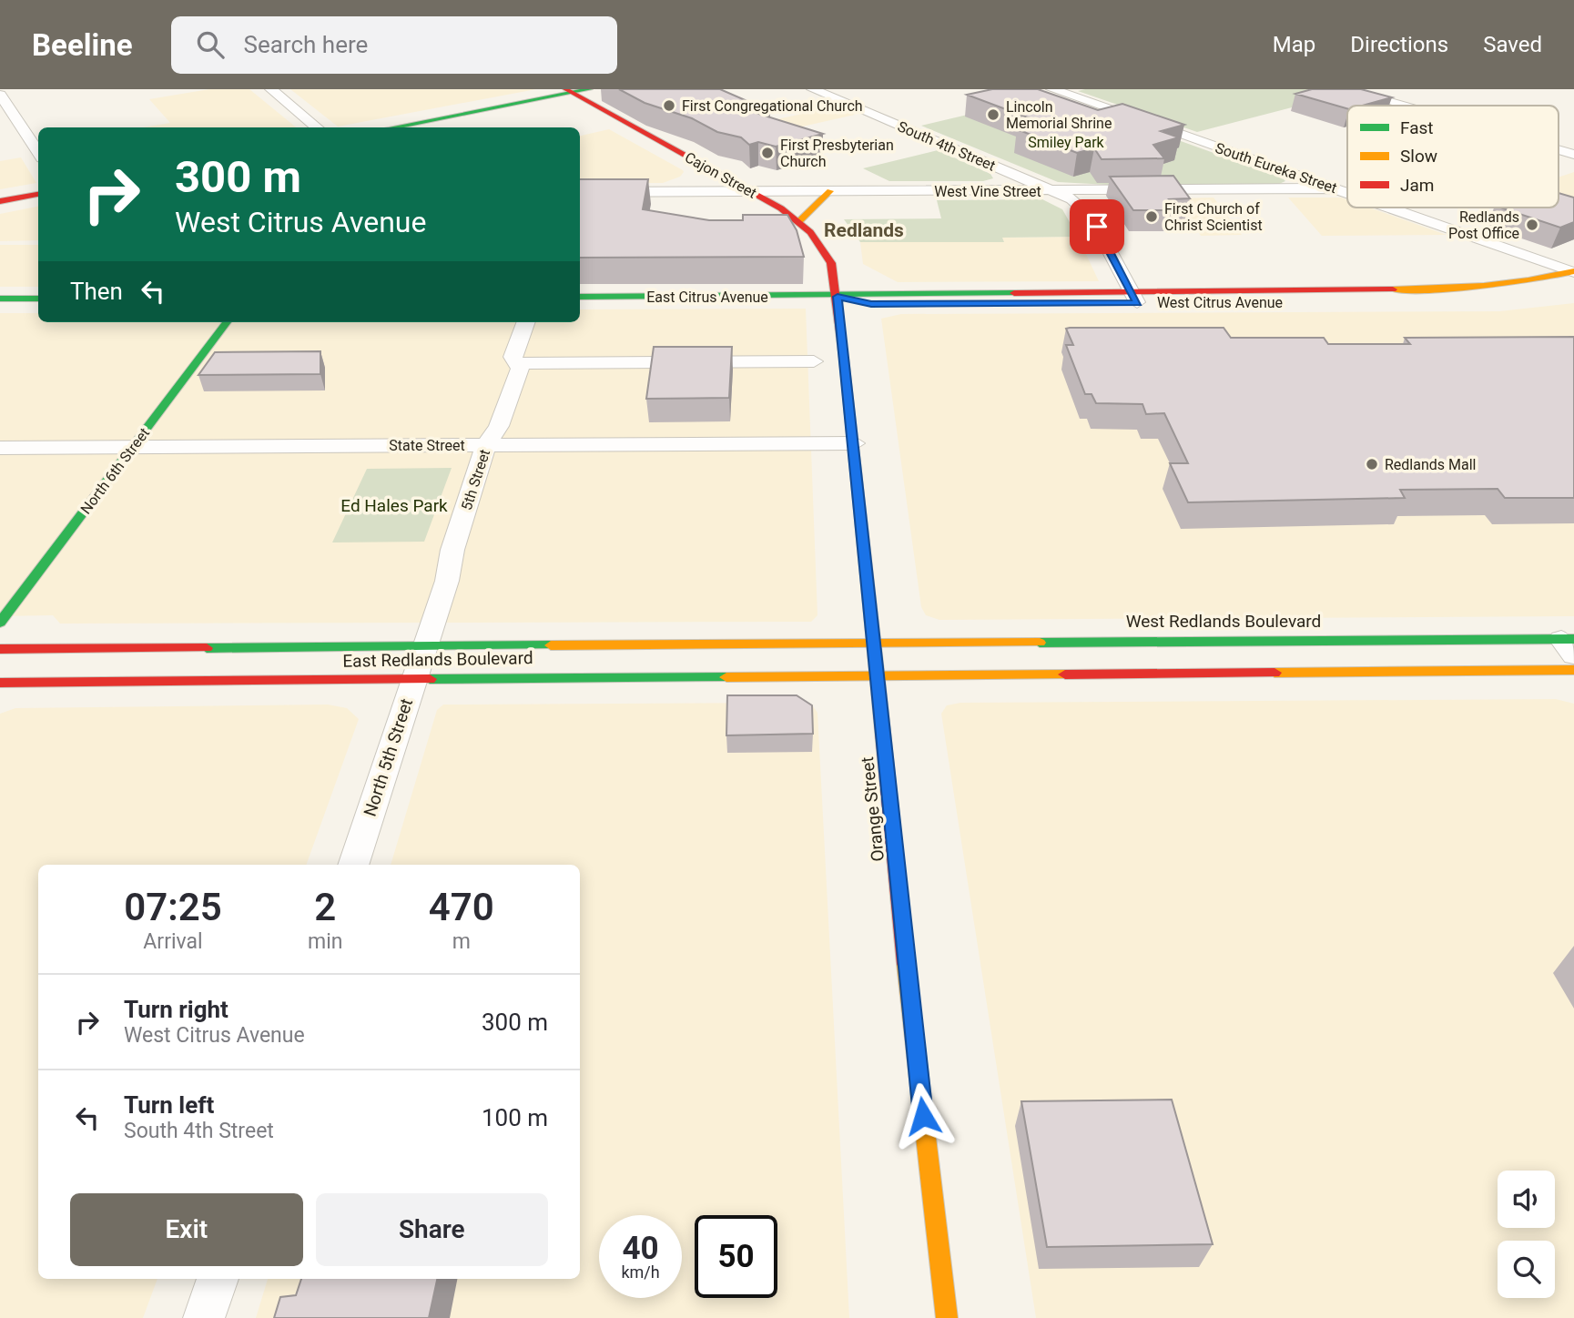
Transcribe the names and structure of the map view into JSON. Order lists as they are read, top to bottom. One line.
{"streets":{"main road":["Cajon Street","East Citrus Avenue","West Citrus Avenue","North 6th Street","West Redlands Boulevard","East Redlands Boulevard","Orange Street"],"street":["South 4th Street","South Eureka Street","West Vine Street","State Street","5th Street","North 5th Street"]},"crossings":[["South 4th Street","West Vine Street"],["South 4th Street","West Citrus Avenue"],["South Eureka Street","West Vine Street"],["South Eureka Street","West Citrus Avenue"],["Cajon Street","West Vine Street"],["Cajon Street","East Citrus Avenue"],["Cajon Street","West Citrus Avenue"],["Cajon Street","Orange Street"],["East Citrus Avenue","West Citrus Avenue"],["East Citrus Avenue","Orange Street"],["West Citrus Avenue","Orange Street"],["State Street","North 6th Street"],["State Street","5th Street"],["State Street","Orange Street"],["5th Street","East Redlands Boulevard"],["5th Street","North 5th Street"],["West Redlands Boulevard","East Redlands Boulevard"],["West Redlands Boulevard","Orange Street"],["East Redlands Boulevard","North 5th Street"],["East Redlands Boulevard","Orange Street"]],"districts":["Redlands"],"parks":["Smiley Park","Ed Hales Park"],"places":["First Congregational Church","Lincoln Memorial Shrine","First Presbyterian Church","First Church of Christ Scientist","Redlands Post Office","Redlands Mall"],"legend":["Fast","Slow","Jam"],"page":{"header":"Beeline","search":"Search here","nav":["Map","Directions","Saved"],"turn":["300 m","West Citrus Avenue"],"then":"Then","eta":["07:25","Arrival","2","min","470","m"],"list":[{"name":"Turn right","note":"West Citrus Avenue","value":"300 m"},{"name":"Turn left","note":"South 4th Street","value":"100 m"}],"buttons":["Exit","Share"],"speed":"40 km/h","limit":"50"}}
